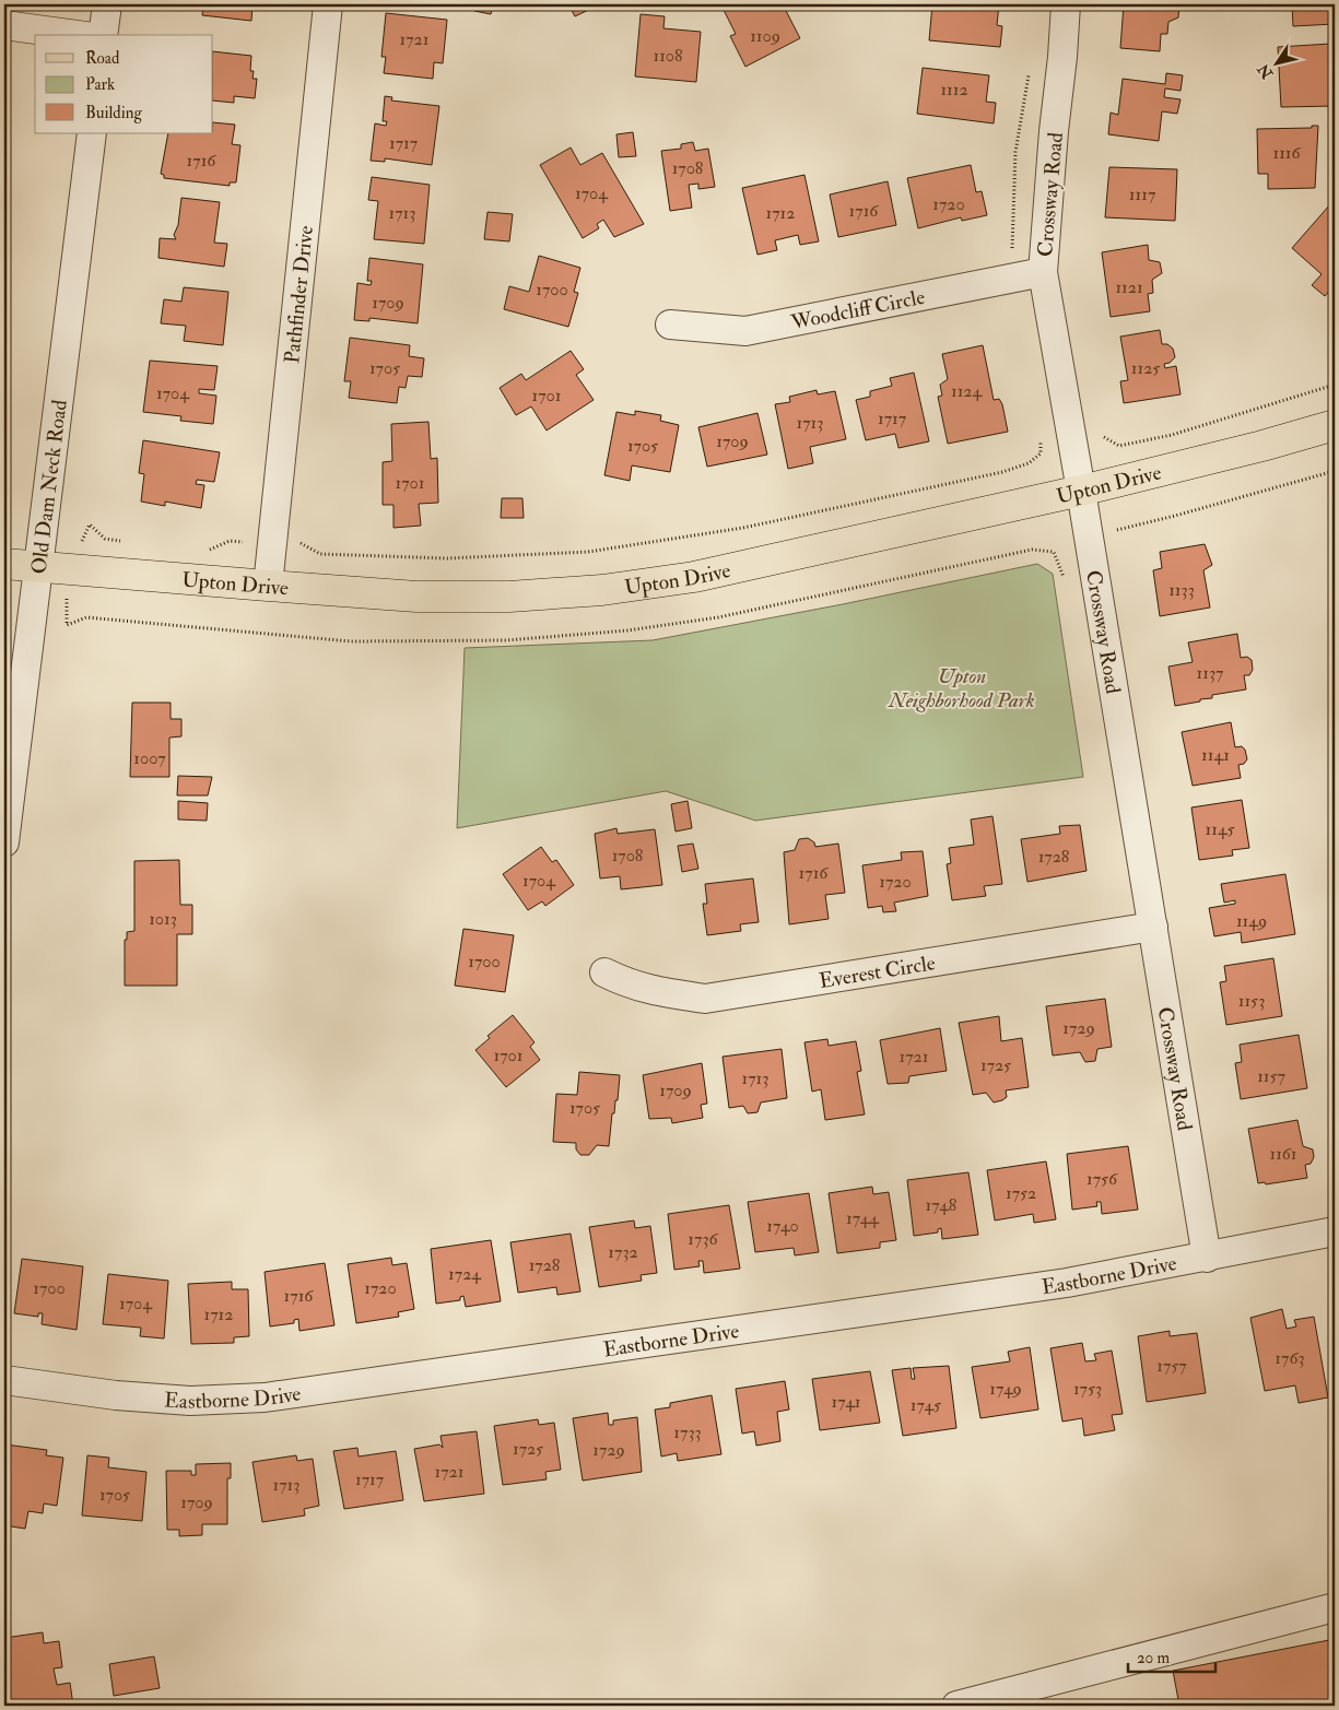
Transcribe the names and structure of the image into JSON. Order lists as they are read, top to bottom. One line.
{"streets":{"main road":["Upton Drive"],"street":["Crossway Road","Pathfinder Drive","Woodcliff Circle","Old Dam Neck Road","Everest Circle","Eastborne Drive"]},"crossings":[["Crossway Road","Woodcliff Circle"],["Crossway Road","Upton Drive"],["Crossway Road","Everest Circle"],["Crossway Road","Eastborne Drive"],["Pathfinder Drive","Upton Drive"],["Upton Drive","Old Dam Neck Road"]],"parks":["Upton Neighborhood Park"],"house_numbers":["1109","1721","1108","1112","1717","1116","1716","1708","1704","1117","1720","1716","1713","1712","1121","1700","1709","1705","1125","1124","1704","1701","1717","1713","1709","1705","1701","1133","1137","1141","1007","1145","1708","1728","1716","1704","1720","1013","1149","1700","1153","1729","1701","1721","1725","1157","1713","1709","1705","1161","1756","1752","1748","1744","1740","1736","1732","1728","1724","1700","1720","1716","1704","1712","1763","1757","1749","1753","1741","1745","1733","1725","1729","1721","1717","1713","1705","1709"],"legend":["Road","Park","Building"],"scale_bar":"20 m","north":"bottom left"}
